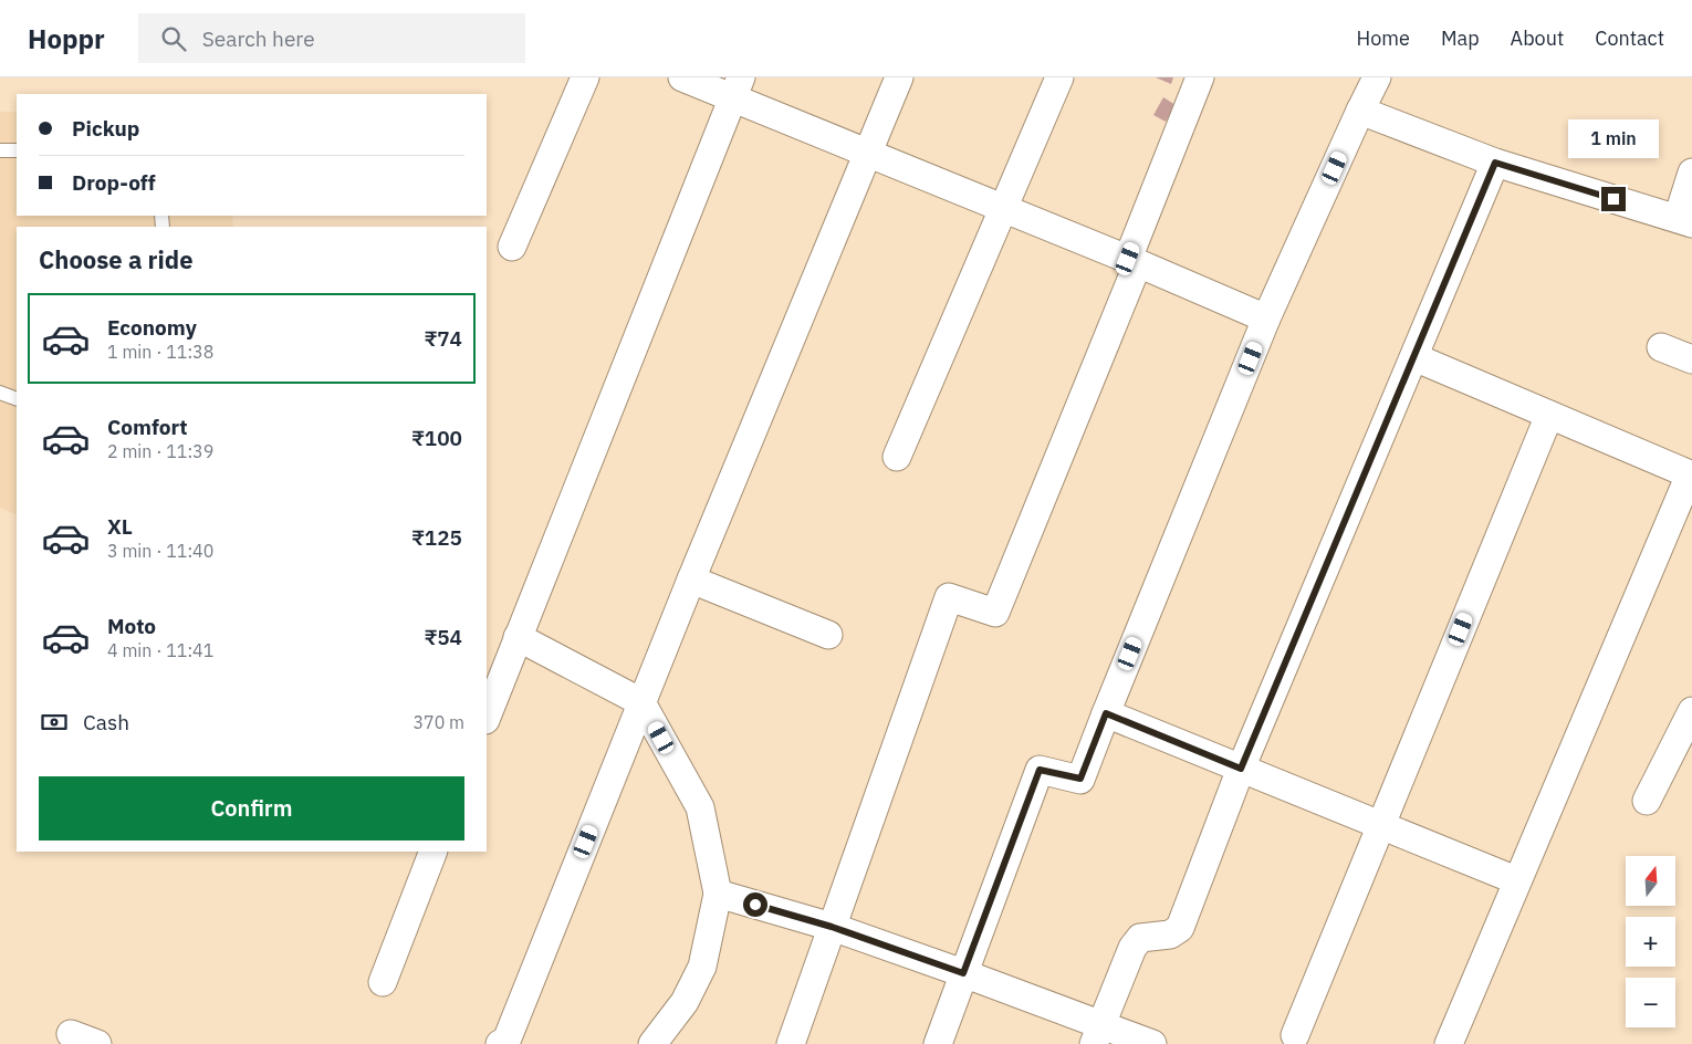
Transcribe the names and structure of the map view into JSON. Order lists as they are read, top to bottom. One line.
{"north":"top","page":{"header":"Hoppr","search":"Search here","nav":["Home","Map","About","Contact"],"banner":["Pickup","Drop-off"],"bubble":"1 min","heading":"Choose a ride","list":[{"name":"Economy","note":"1 min · 11:38","value":"₹74"},{"name":"Comfort","note":"2 min · 11:39","value":"₹100"},{"name":"XL","note":"3 min · 11:40","value":"₹125"},{"name":"Moto","note":"4 min · 11:41","value":"₹54"}],"pay":["Cash","370 m"],"buttons":"Confirm","map_buttons":["+","−"]}}
